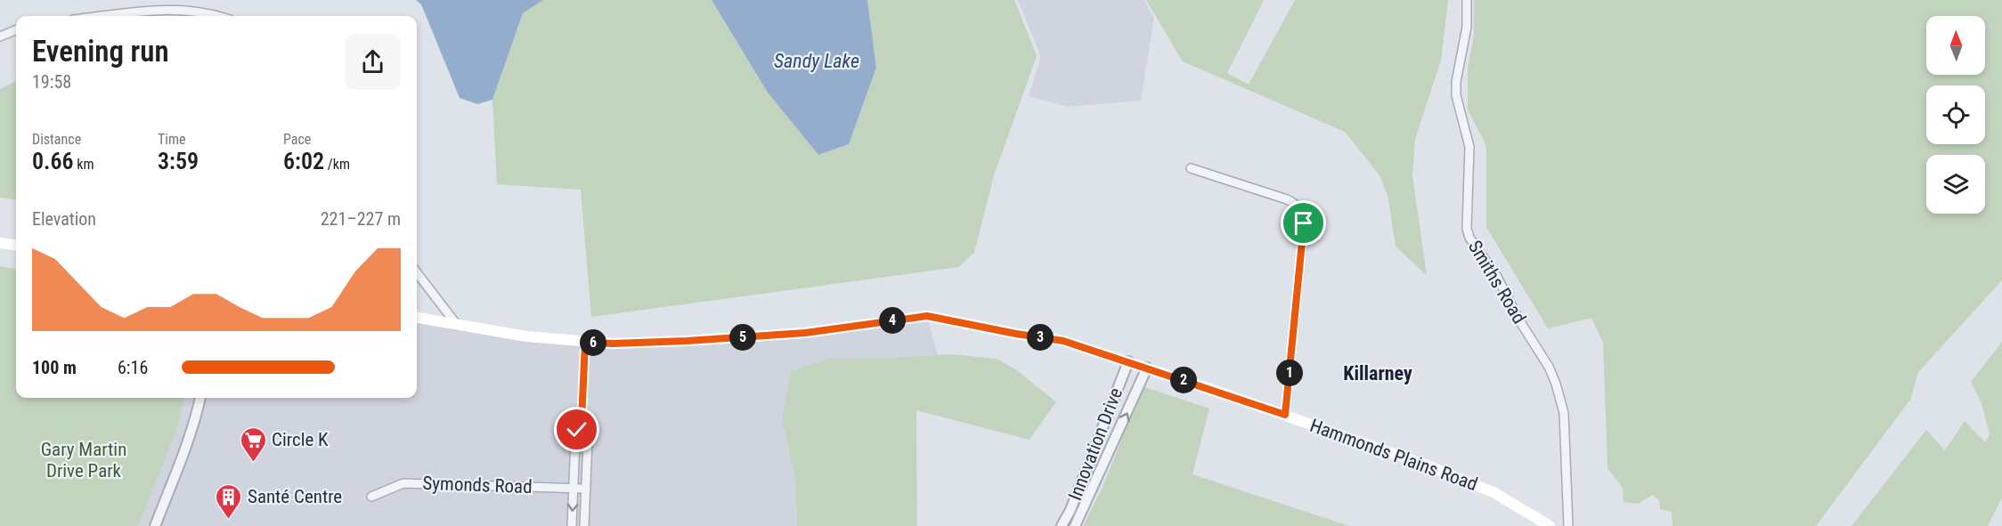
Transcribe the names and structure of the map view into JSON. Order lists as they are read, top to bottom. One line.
{"streets":{"main road":["Hammonds Plains Road"],"street":["Smiths Road","Innovation Drive","Symonds Road"]},"crossings":[["Innovation Drive","Hammonds Plains Road"]],"districts":["Killarney"],"water":["Sandy Lake"],"parks":["Gary Martin Drive Park"],"places":{"supermarket":["Circle K"],"building":["Santé Centre"]},"north":"top","page":{"heading":["Evening run","19:58"],"stats":[["Distance","0.66 km"],["Time","3:59"],["Pace","6:02 /km"]],"chart":["Elevation","221–227 m"],"pins":["4","3","5","6","1","2"],"list":[{"name":"100 m","note":"6:16"}]}}
